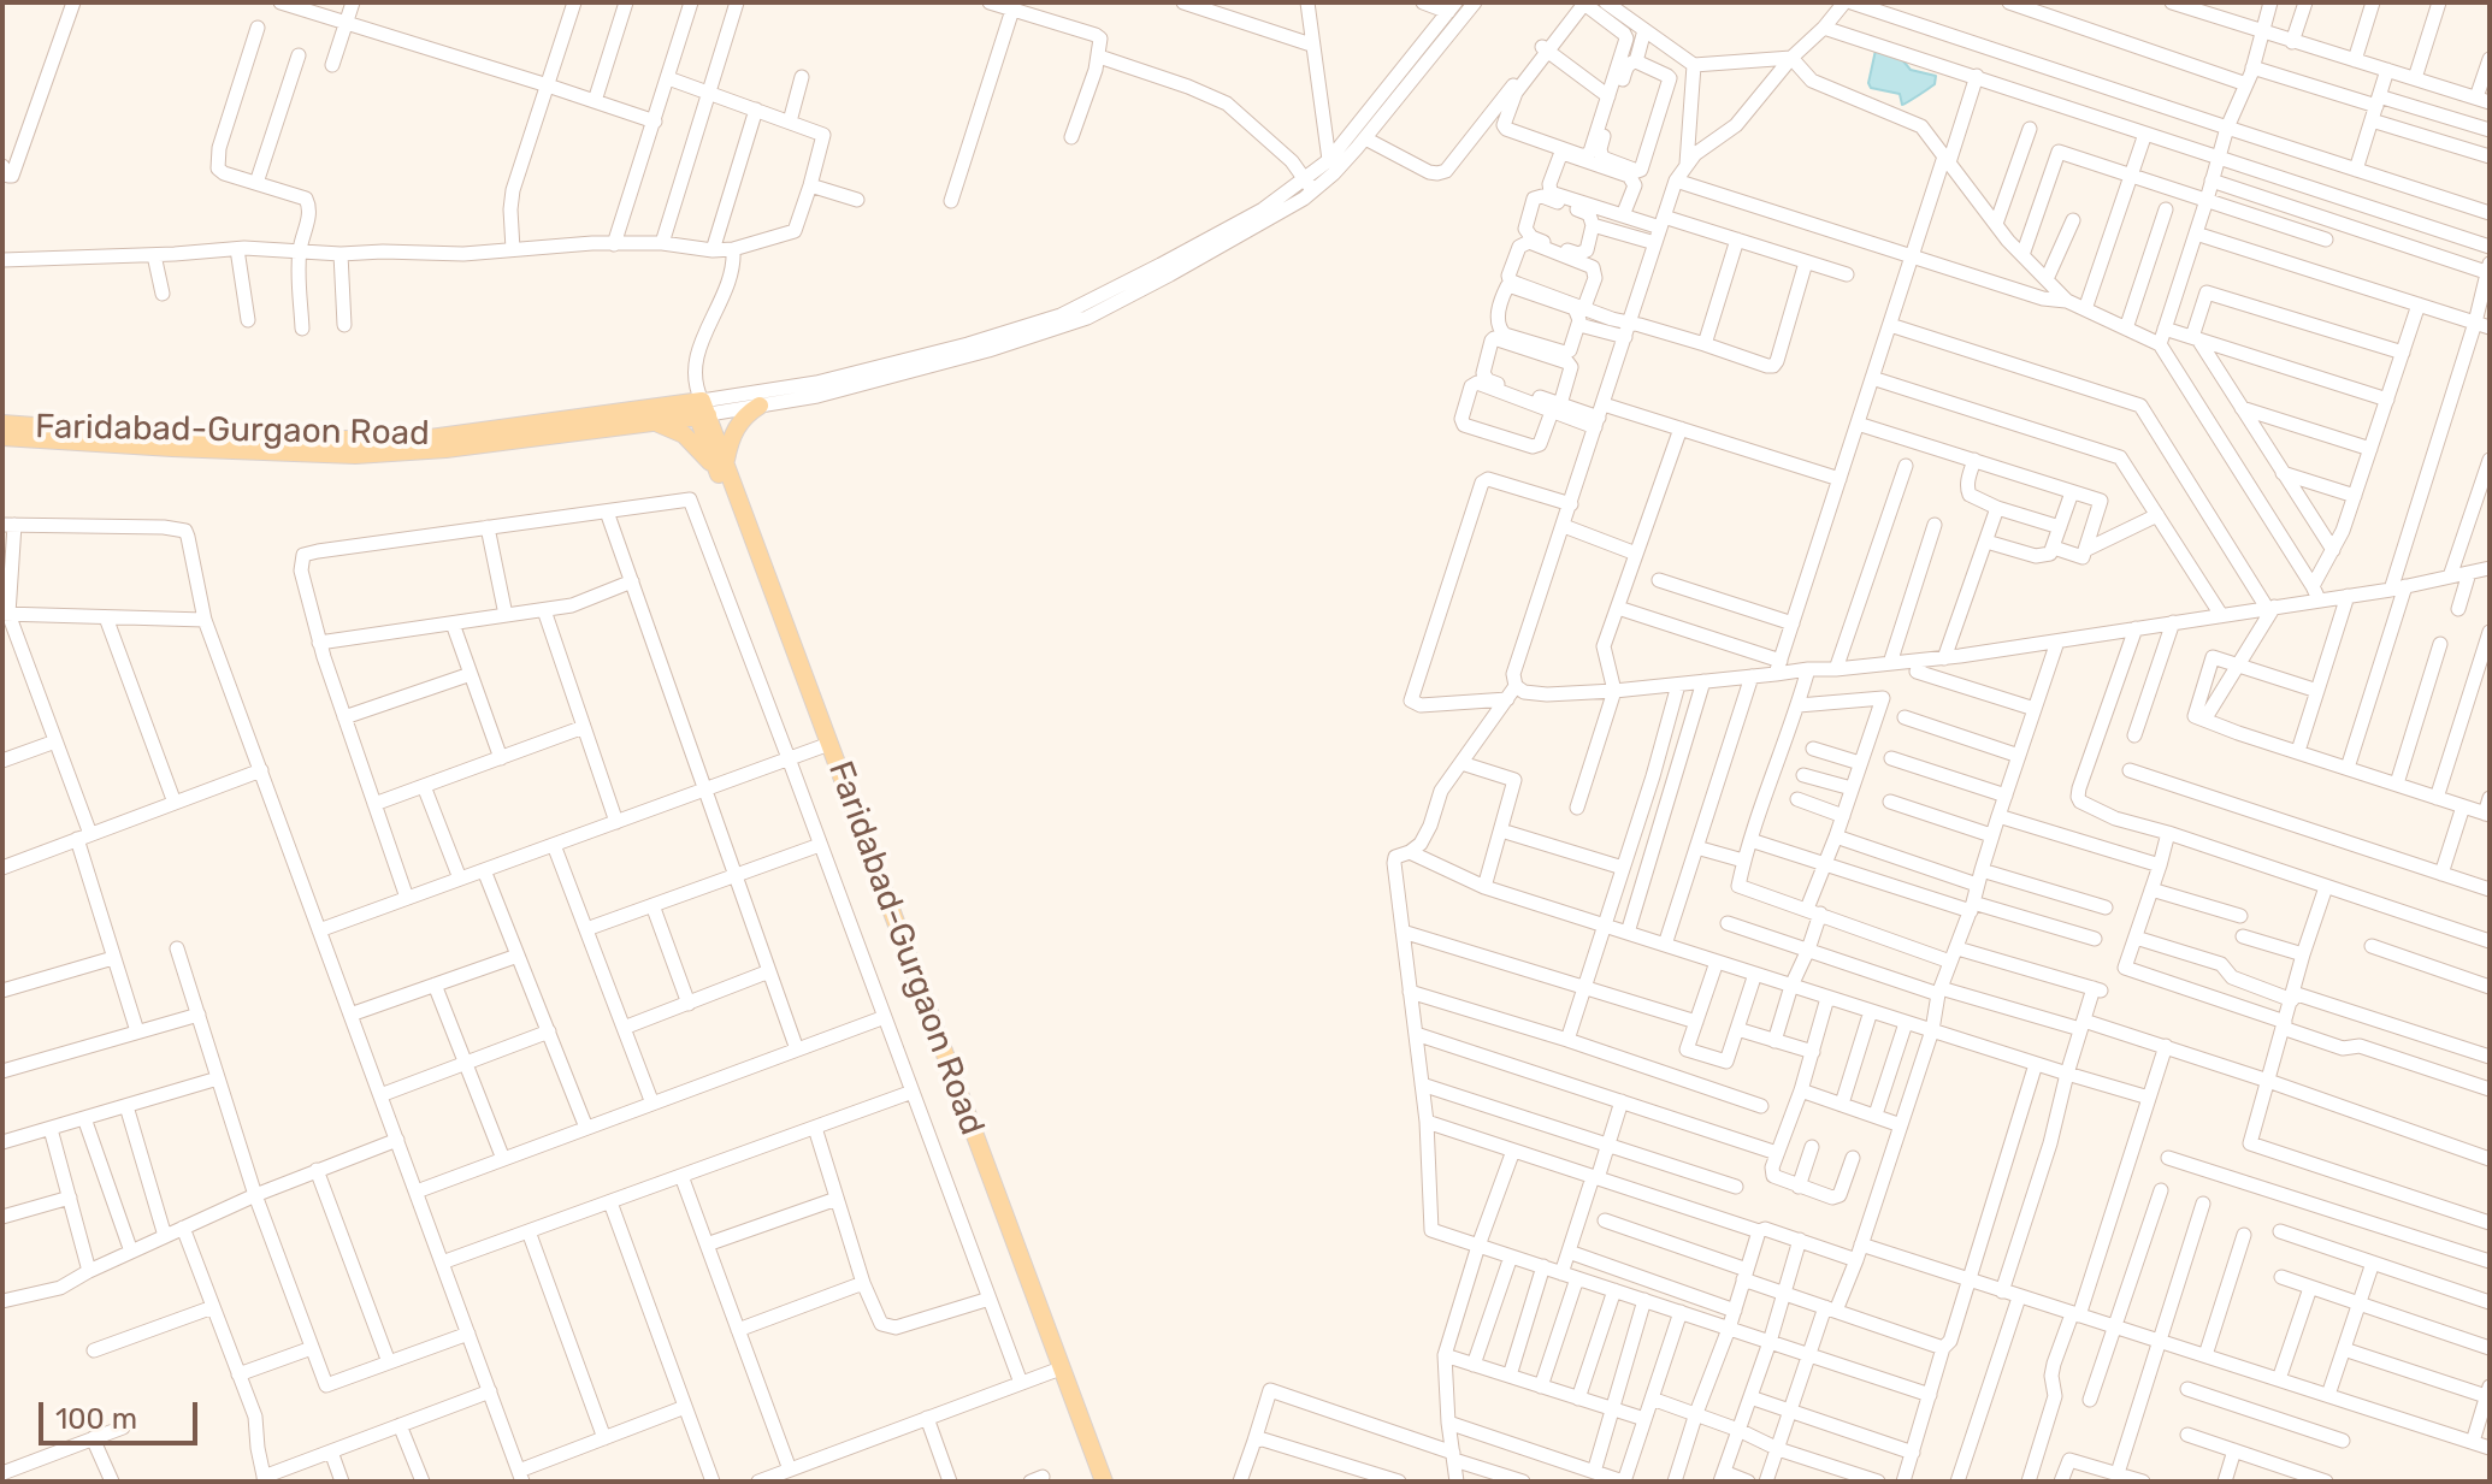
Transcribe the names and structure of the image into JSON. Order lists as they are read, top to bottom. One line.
{"streets":{"main road":["Faridabad-Gurgaon Road"]},"scale_bar":"100 m"}
